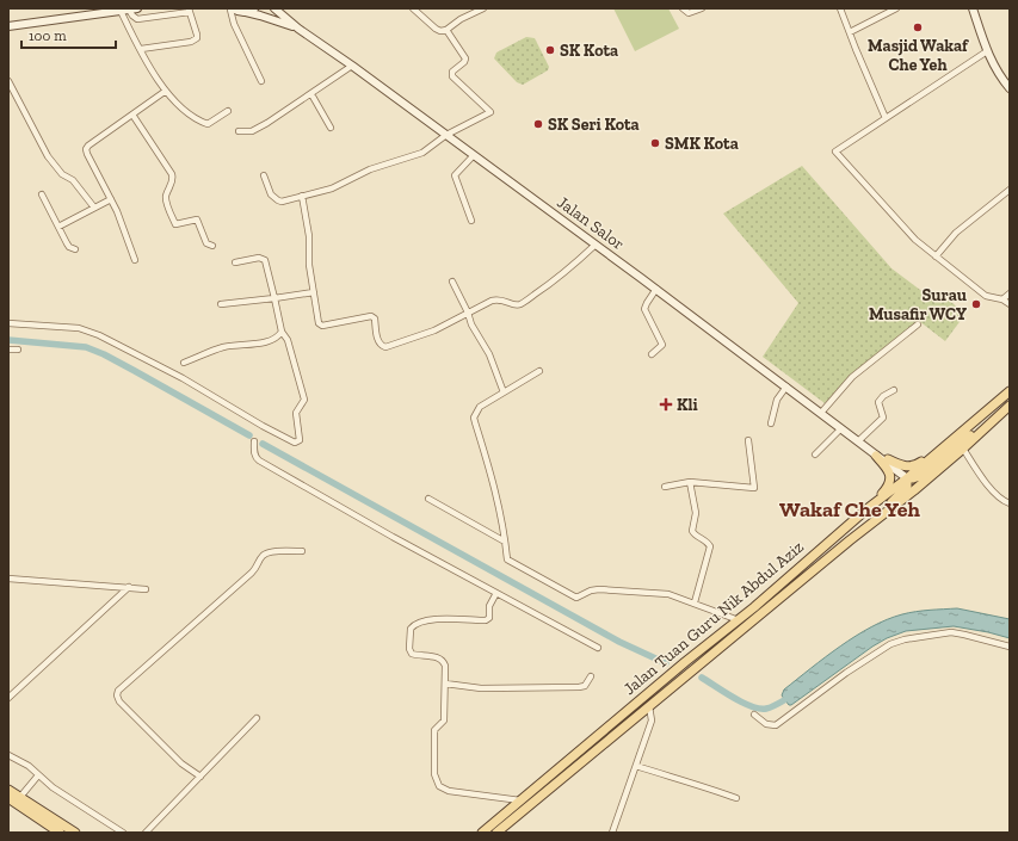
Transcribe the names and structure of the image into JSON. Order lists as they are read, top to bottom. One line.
{"streets":{"main road":["Jalan Salor","Jalan Tuan Guru Nik Abdul Aziz"]},"crossings":[["Jalan Salor","Jalan Tuan Guru Nik Abdul Aziz"]],"districts":["Wakaf Che Yeh"],"places":{"other":["Masjid Wakaf Che Yeh","SK Kota","SK Seri Kota","SMK Kota","Surau Musafir WCY"],"health":["Kli"]},"scale_bar":"100 m"}
